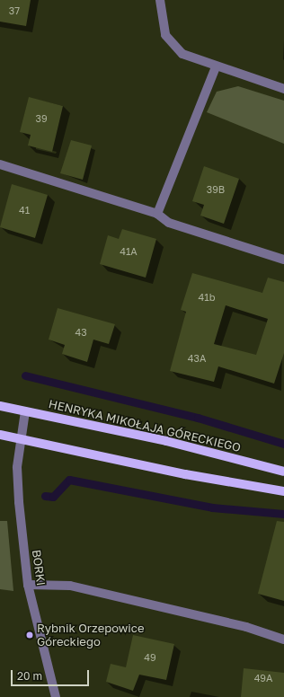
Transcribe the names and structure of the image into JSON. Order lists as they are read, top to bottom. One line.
{"streets":{"main road":["HENRYKA MIKOŁAJA GÓRECKIEGO"],"street":["BORKI"]},"crossings":[["HENRYKA MIKOŁAJA GÓRECKIEGO","BORKI"]],"places":["Rybnik Orzepowice Góreckiego"],"house_numbers":["37","39","39B","41","41A","41b","43","43A","49","49A"],"scale_bar":"20 m"}
